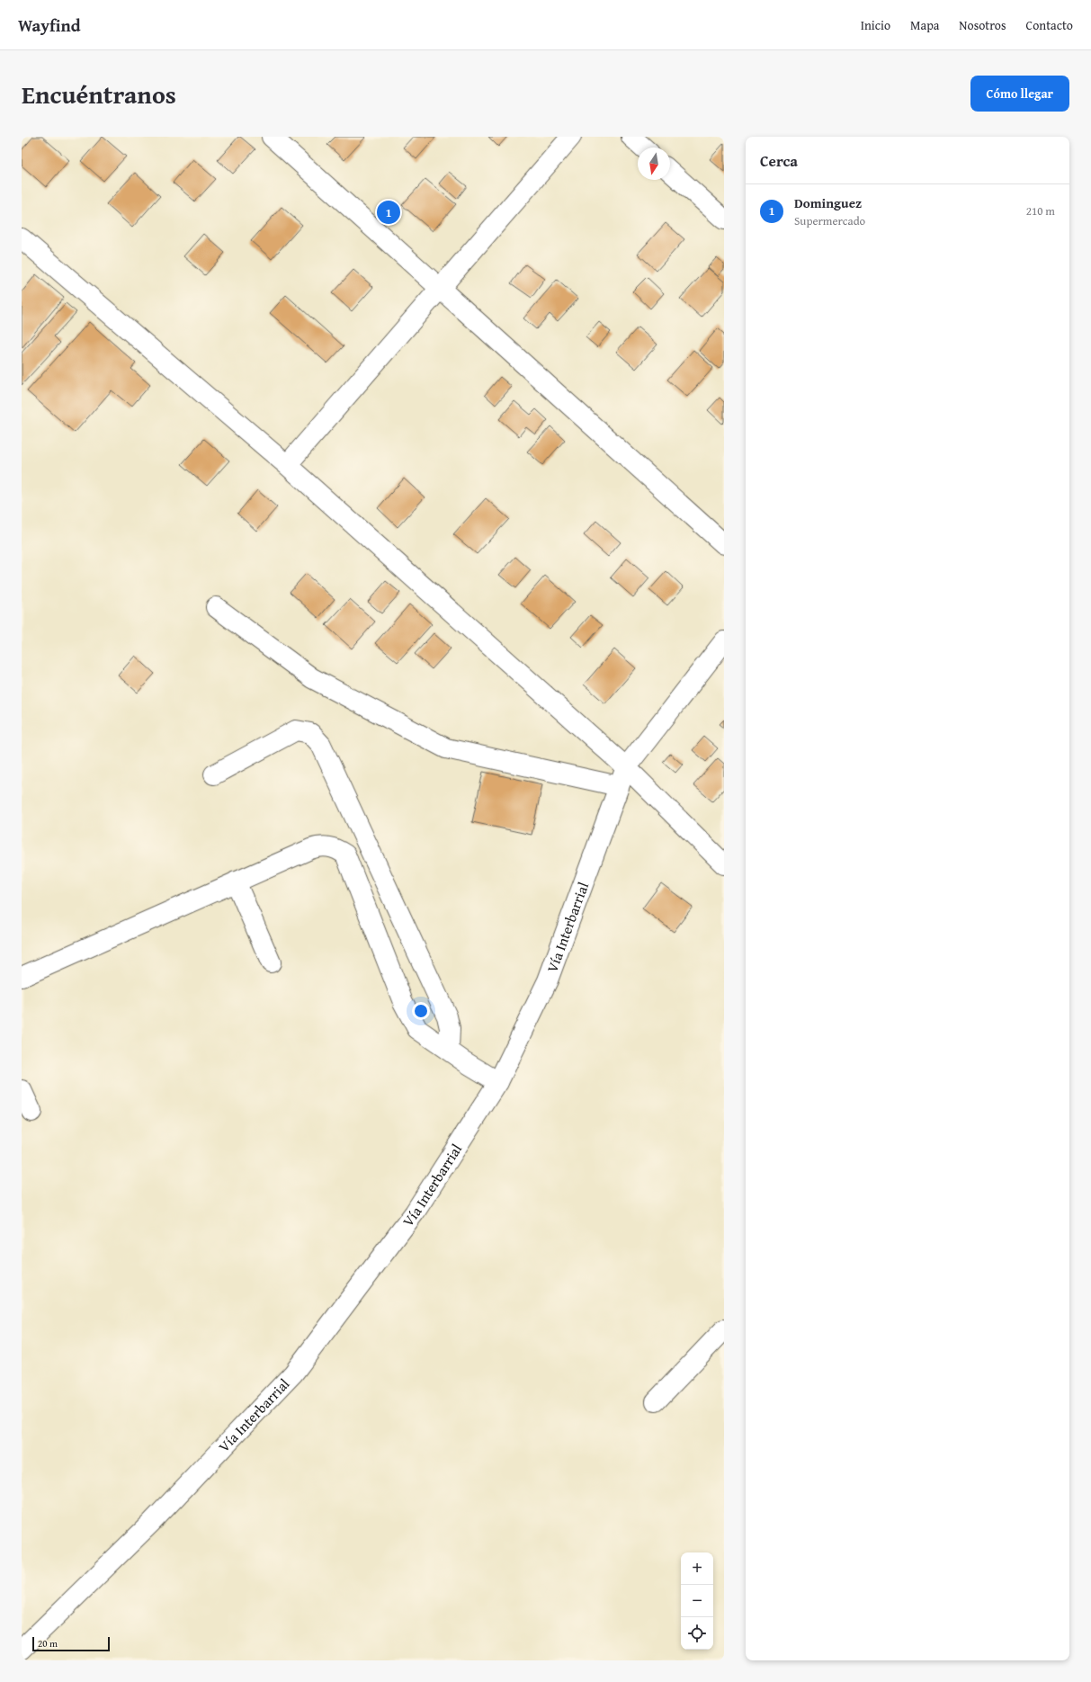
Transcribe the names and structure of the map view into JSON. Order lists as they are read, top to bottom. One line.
{"streets":{"street":["Vía Interbarrial"]},"scale_bar":"20 m","north":"bottom","page":{"header":"Wayfind","nav":["Inicio","Mapa","Nosotros","Contacto"],"title":"Encuéntranos","buttons":"Cómo llegar","heading":"Cerca","list":[{"mark":"1","name":"Dominguez","note":"Supermercado","value":"210 m"}],"pins":"1","map_buttons":["+","−"],"scale":"20 m"}}
